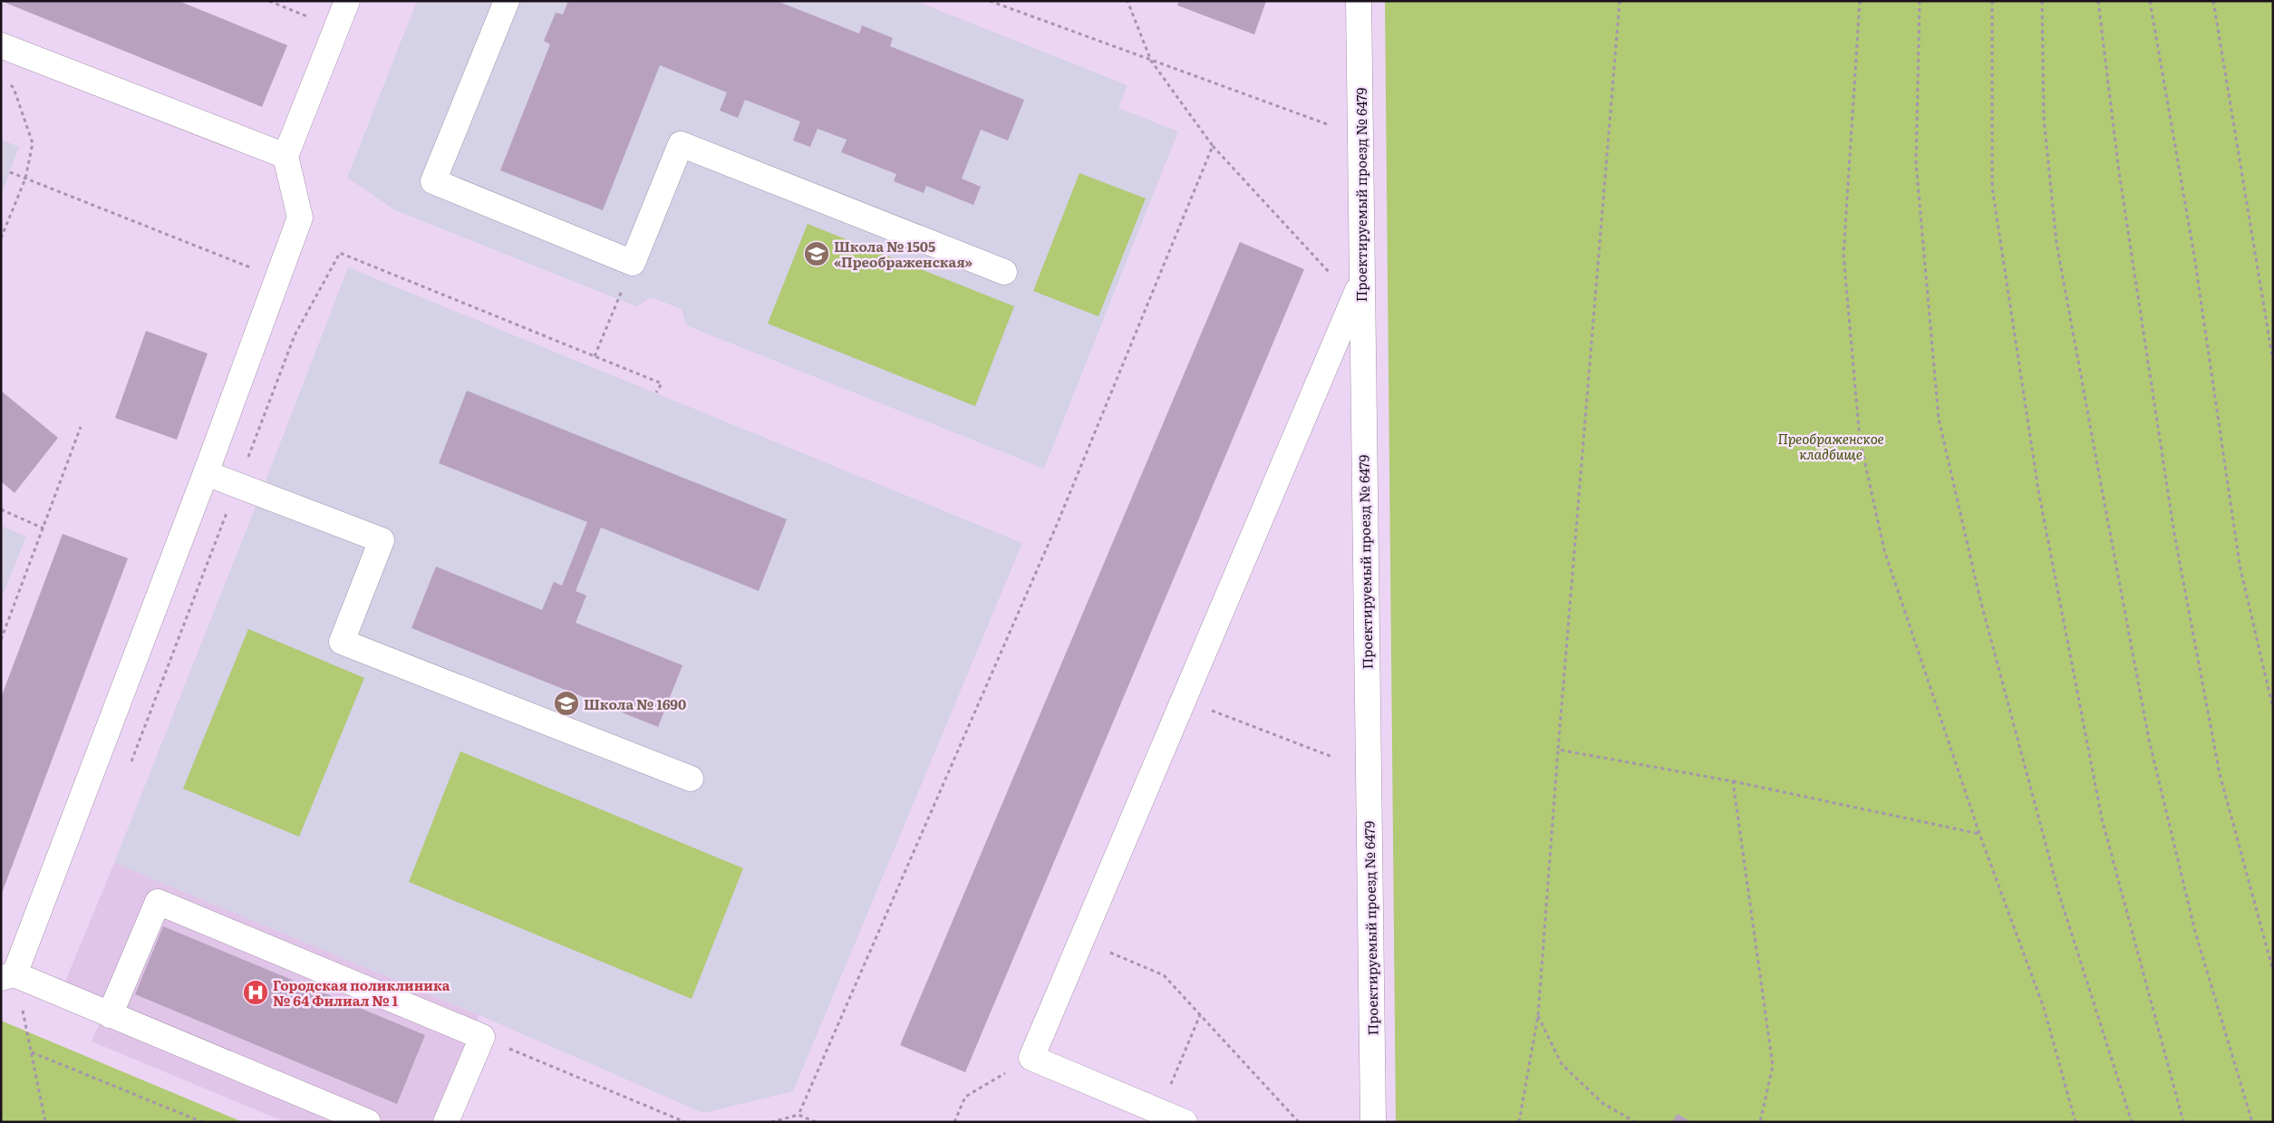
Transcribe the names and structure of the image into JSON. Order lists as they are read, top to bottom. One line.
{"streets":{"street":["Проектируемый проезд № 6479"]},"parks":["Преображенское кладбище"],"places":{"school or university":["Школа № 1505 «Преображенская»","Школа № 1690"],"hospital":["Городская поликлиника № 64 Филиал № 1"]}}
